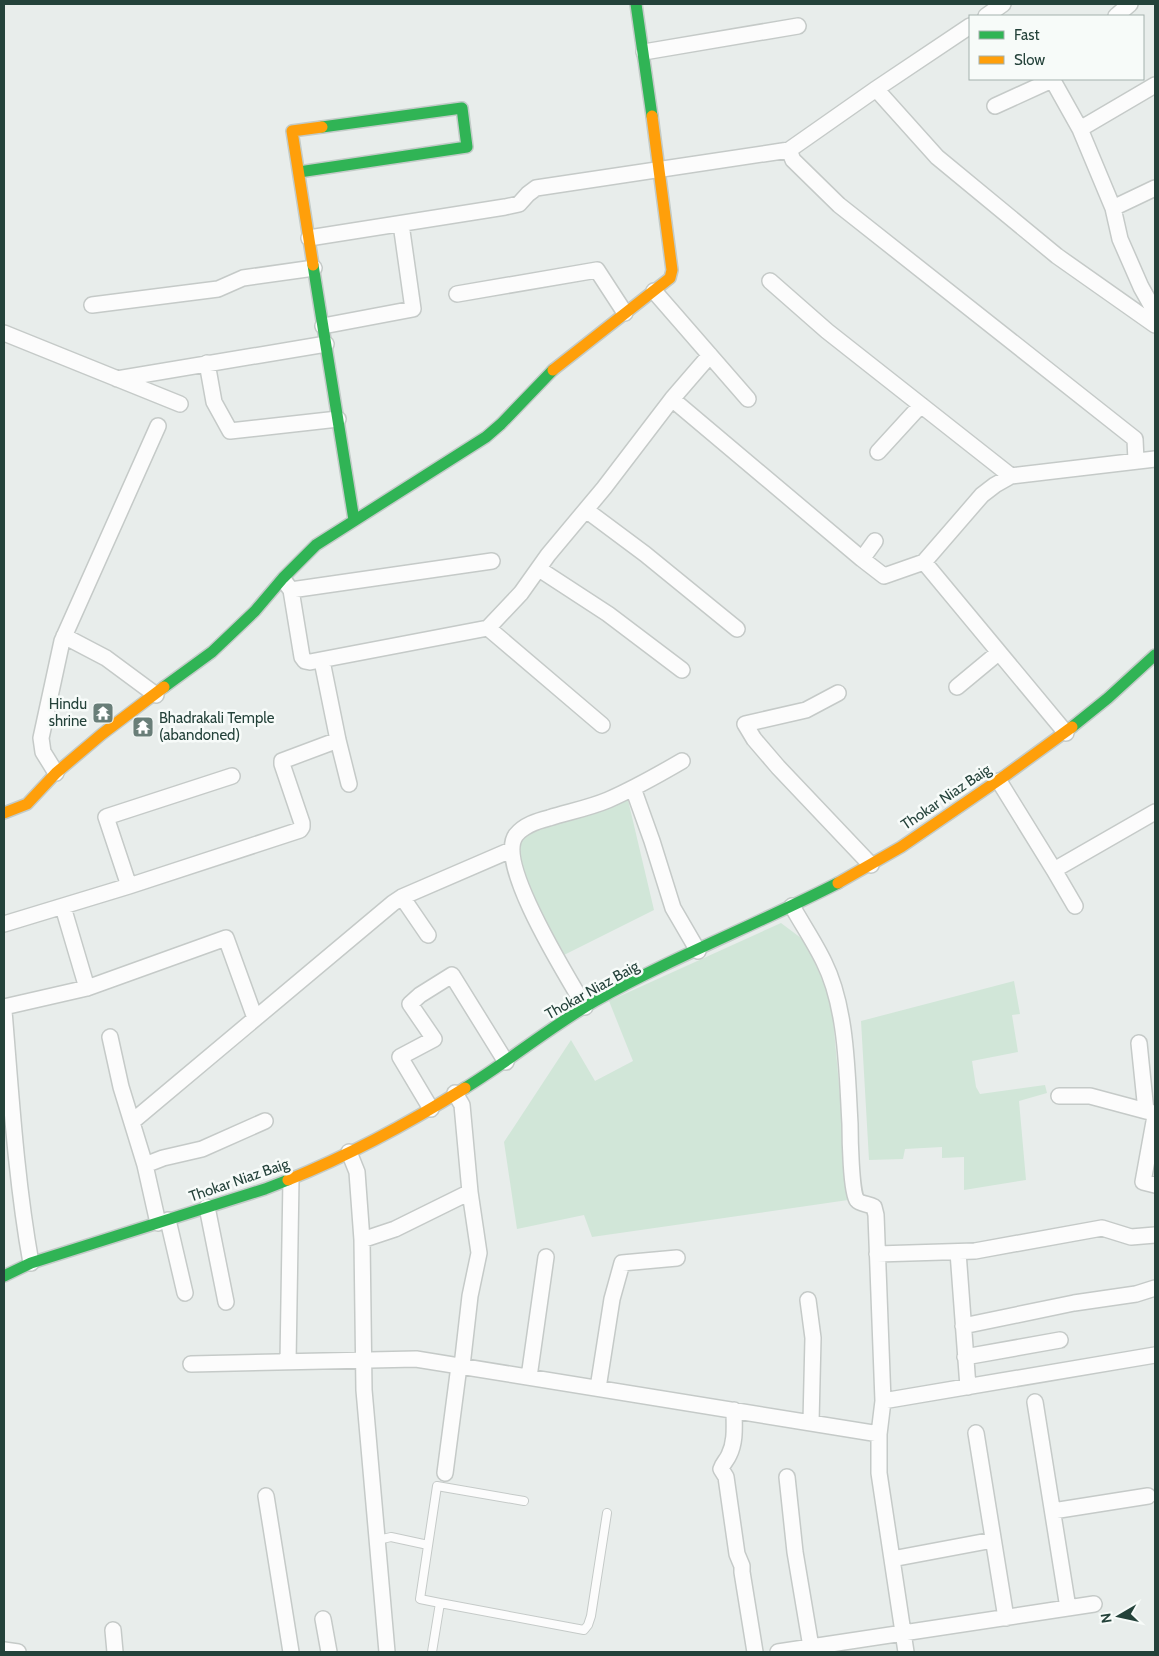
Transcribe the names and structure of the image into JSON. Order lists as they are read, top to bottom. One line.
{"streets":{"street":["Thokar Niaz Baig"]},"places":{"temple":["Hindu shrine","Bhadrakali Temple (abandoned)"]},"legend":["Fast","Slow"],"north":"left"}
